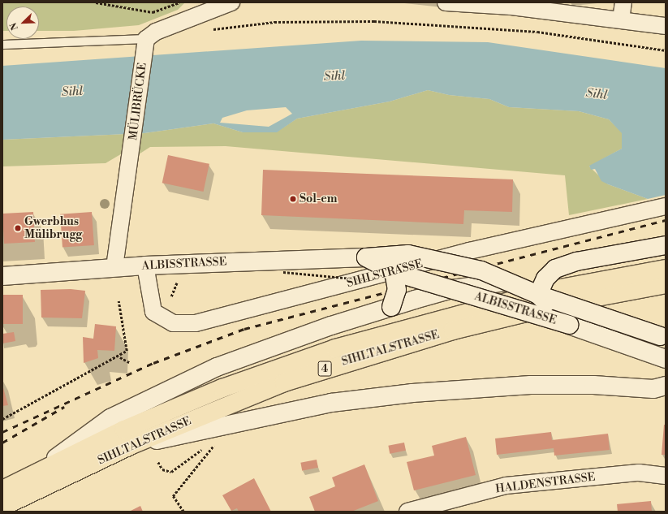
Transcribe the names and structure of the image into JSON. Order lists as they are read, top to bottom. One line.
{"streets":{"main road":["ALBISSTRASSE","SIHLTALSTRASSE","4"],"street":["MÜLIBRÜCKE","SIHLSTRASSE","HALDENSTRASSE"]},"crossings":[["MÜLIBRÜCKE","ALBISSTRASSE"],["ALBISSTRASSE","SIHLSTRASSE"]],"water":["Sihl"],"places":["Sol-em","Gwerbhus Mülibrugg"],"north":"bottom left"}
